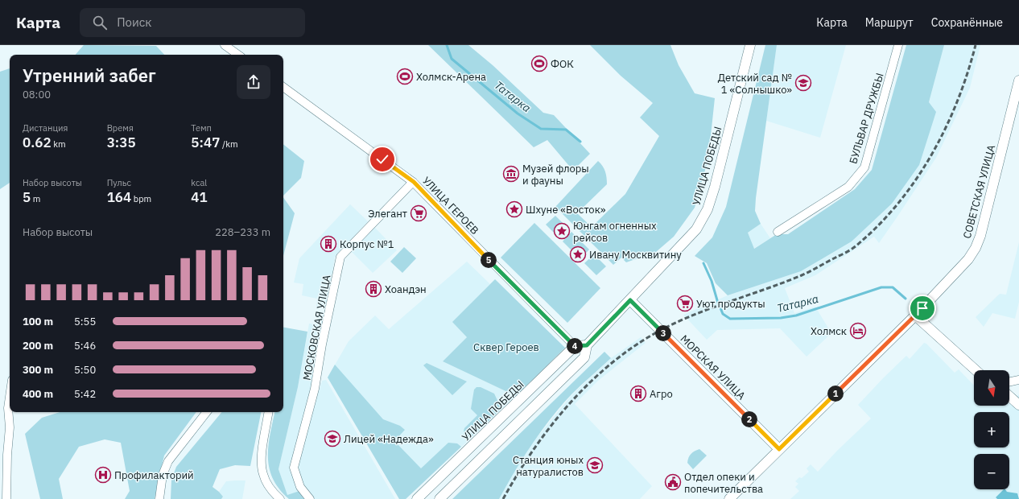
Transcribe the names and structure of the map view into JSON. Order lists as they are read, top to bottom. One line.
{"streets":{"main road":["УЛИЦА ПОБЕДЫ","СОВЕТСКАЯ УЛИЦА","МОРСКАЯ УЛИЦА"],"street":["БУЛЬВАР ДРУЖБЫ","УЛИЦА ГЕРОЕВ","МОСКОВСКАЯ УЛИЦА"]},"crossings":[["УЛИЦА ПОБЕДЫ","УЛИЦА ГЕРОЕВ"],["УЛИЦА ПОБЕДЫ","МОРСКАЯ УЛИЦА"],["СОВЕТСКАЯ УЛИЦА","МОРСКАЯ УЛИЦА"],["УЛИЦА ГЕРОЕВ","МОСКОВСКАЯ УЛИЦА"]],"water":["Татарка"],"parks":["Сквер Героев"],"places":{"sports":["ФОК","Холмск-Арена"],"school or university":["Детский сад № 1 «Солнышко»","Лицей «Надежда»","Станция юных натуралистов"],"museum":["Музей флоры и фауны"],"place":["Шхуне «Восток»","Юнгам огненных рейсов","Ивану Москвитину"],"supermarket":["Элегант","Уют продукты"],"building":["Корпус №1","Хоандэн","Агро"],"hotel":["Холмск"],"hospital":["Профилакторий"],"public building":["Отдел опеки и попечительства"]},"north":"bottom","page":{"header":"Карта","search":"Поиск","nav":["Карта","Маршрут","Сохранённые"],"heading":["Утренний забег","08:00"],"stats":[["Дистанция","0.62 km"],["Время","3:35"],["Темп","5:47 /km"],["Набор высоты","5 m"],["Пульс","164 bpm"],["kcal","41"]],"chart":["Набор высоты","228–233 m"],"pins":["5","3","4","1","2"],"list":[{"name":"100 m","note":"5:55"},{"name":"200 m","note":"5:46"},{"name":"300 m","note":"5:50"},{"name":"400 m","note":"5:42"}],"map_buttons":["+","−"]}}
